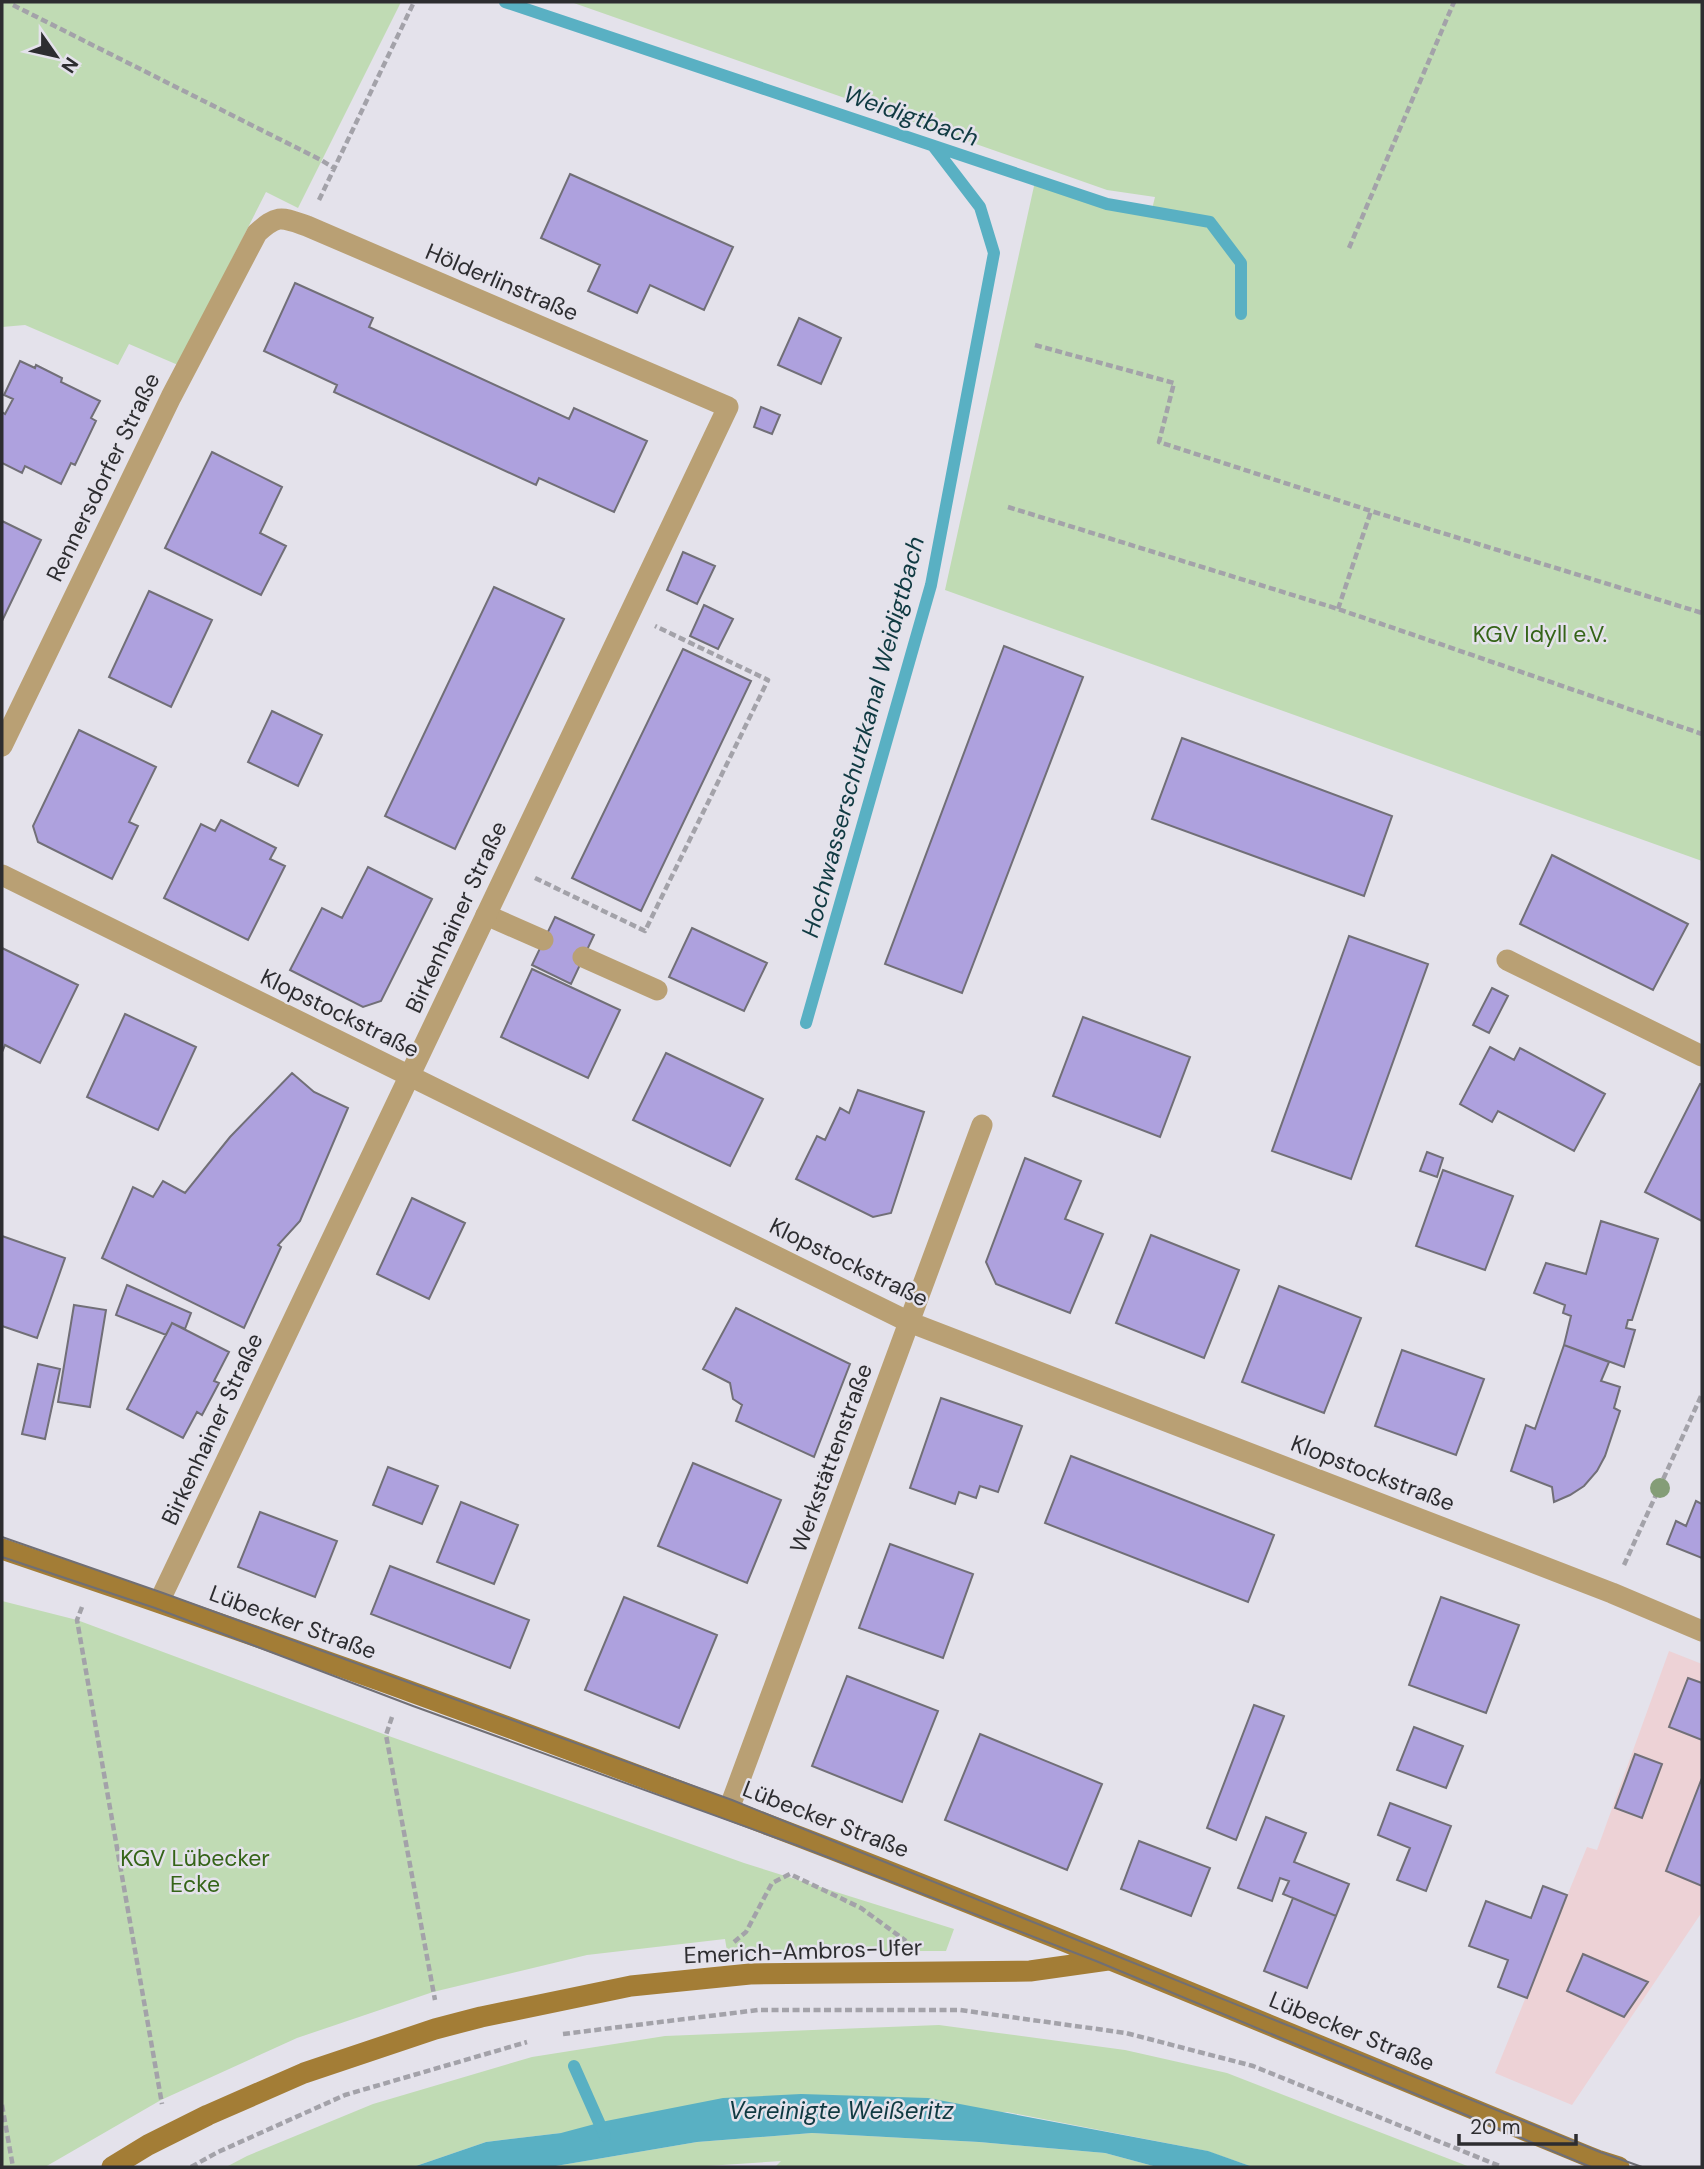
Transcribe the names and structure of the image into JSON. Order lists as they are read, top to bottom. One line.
{"streets":{"main road":["Lübecker Straße","Emerich-Ambros-Ufer"],"street":["Hölderlinstraße","Rennersdorfer Straße","Birkenhainer Straße","Klopstockstraße","Werkstättenstraße"]},"crossings":[["Hölderlinstraße","Rennersdorfer Straße"],["Hölderlinstraße","Birkenhainer Straße"],["Birkenhainer Straße","Klopstockstraße"],["Birkenhainer Straße","Lübecker Straße"],["Klopstockstraße","Werkstättenstraße"],["Werkstättenstraße","Lübecker Straße"],["Lübecker Straße","Emerich-Ambros-Ufer"]],"water":["Weidigtbach","Hochwasserschutzkanal Weidigtbach","Vereinigte Weißeritz"],"parks":["KGV Idyll e.V.","KGV Lübecker Ecke"],"scale_bar":"20 m","north":"bottom right"}
